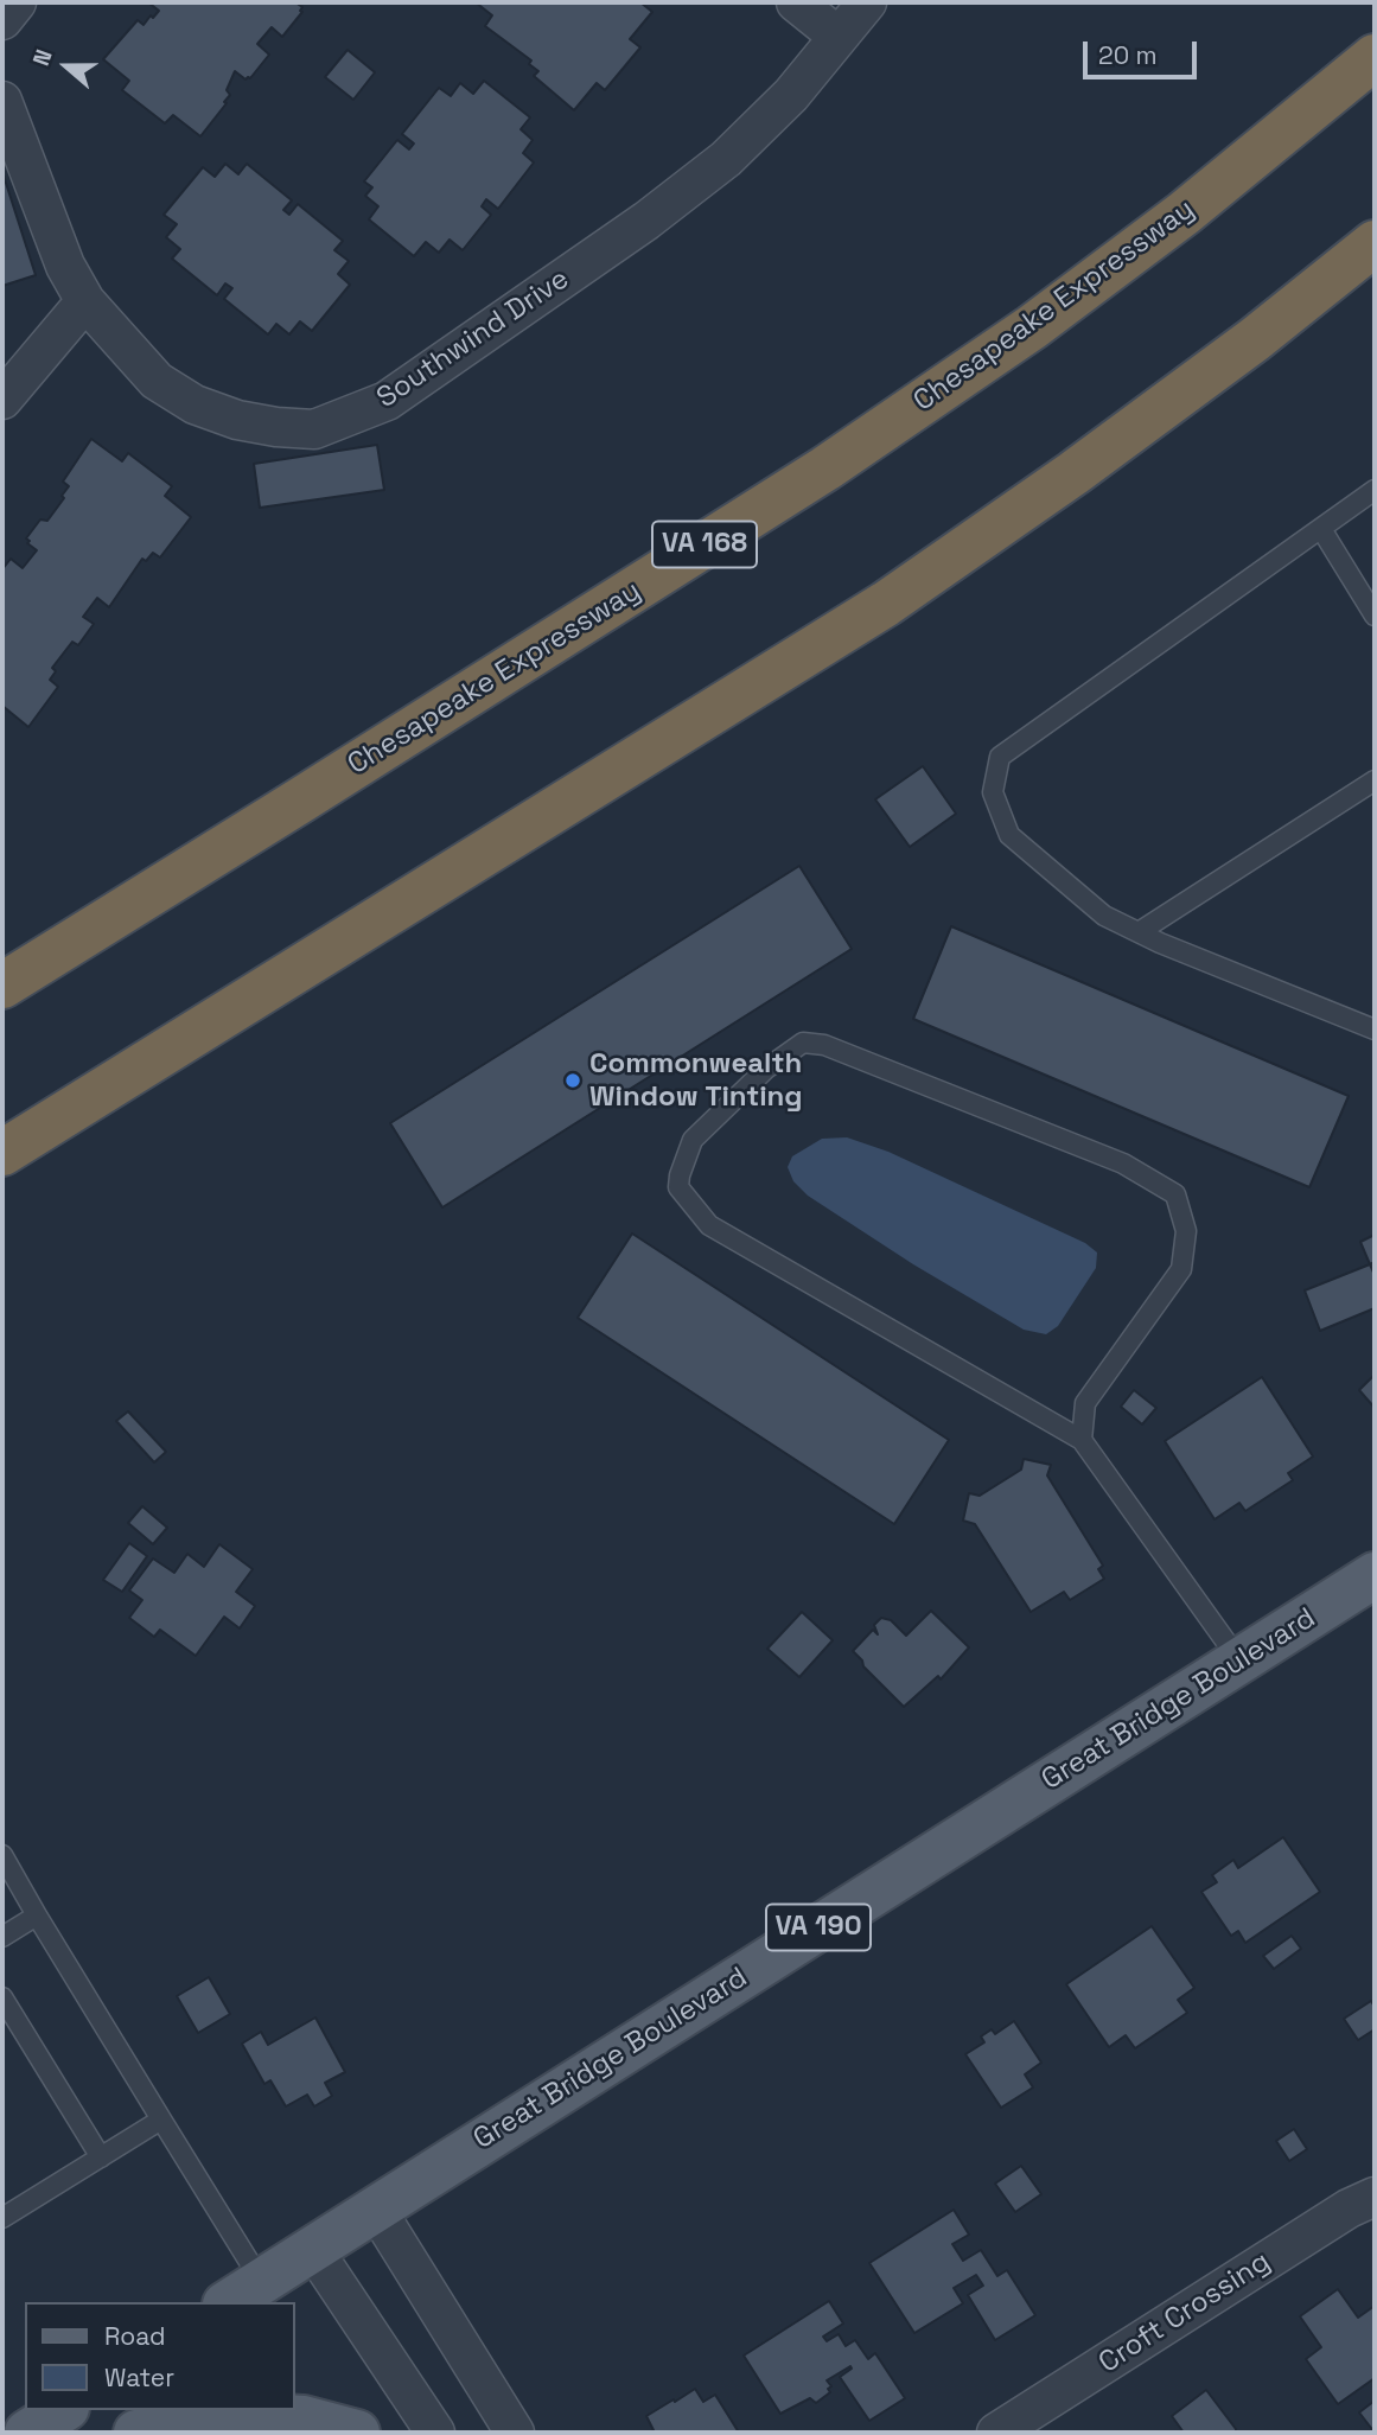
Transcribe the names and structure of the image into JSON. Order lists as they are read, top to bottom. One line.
{"streets":{"highway":["Chesapeake Expressway","VA 168"],"main road":["Great Bridge Boulevard","VA 190"],"street":["Southwind Drive","Croft Crossing"]},"places":["Commonwealth Window Tinting"],"legend":["Road","Water"],"scale_bar":"20 m","north":"left"}
